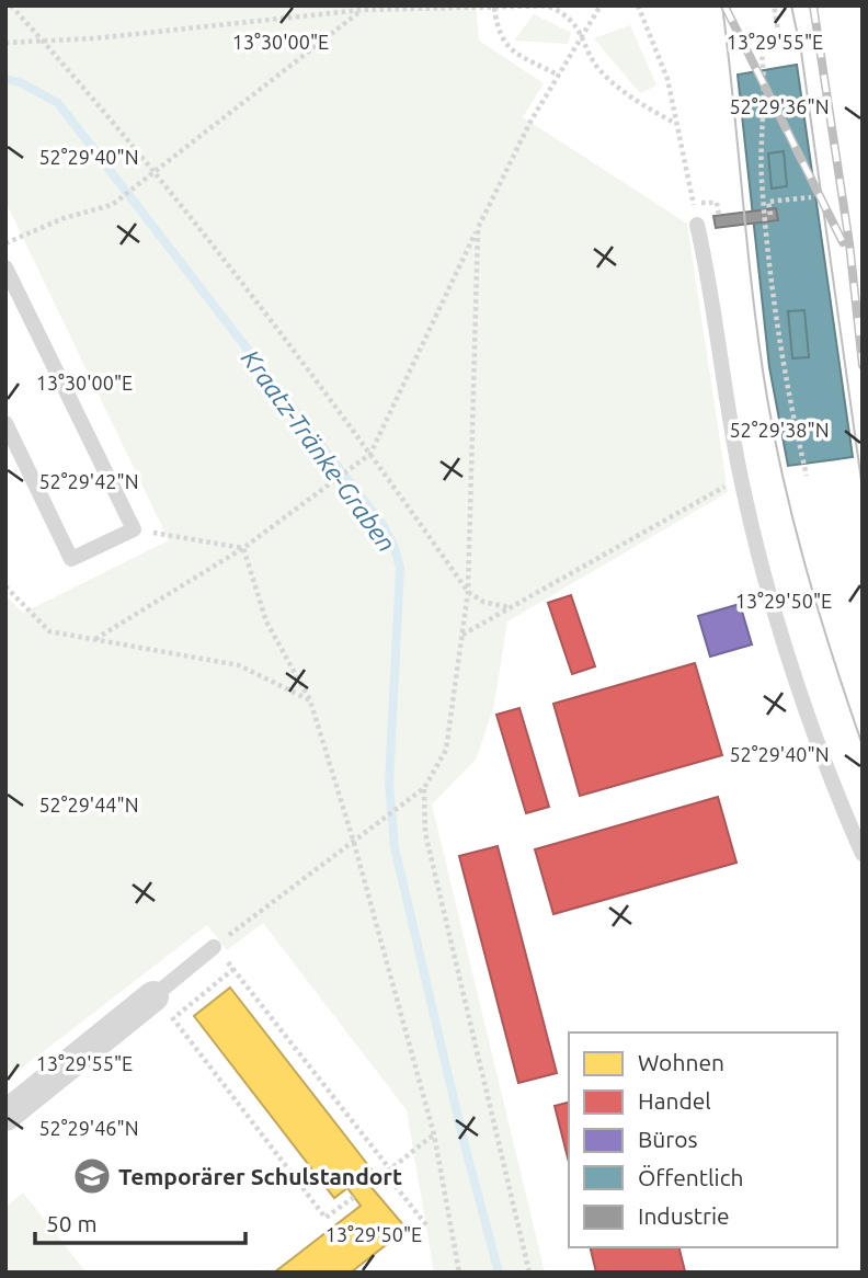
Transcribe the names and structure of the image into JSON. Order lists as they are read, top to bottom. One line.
{"water":["Kraatz-Tränke-Graben"],"places":{"school or university":["Temporärer Schulstandort"]},"legend":["Wohnen","Handel","Büros","Öffentlich","Industrie"],"scale_bar":"50 m","coordinates":["13°29'55\"E","13°30'00\"E","52°29'36\"N","52°29'40\"N","52°29'38\"N","52°29'42\"N","13°29'50\"E","52°29'44\"N","52°29'46\"N"]}
